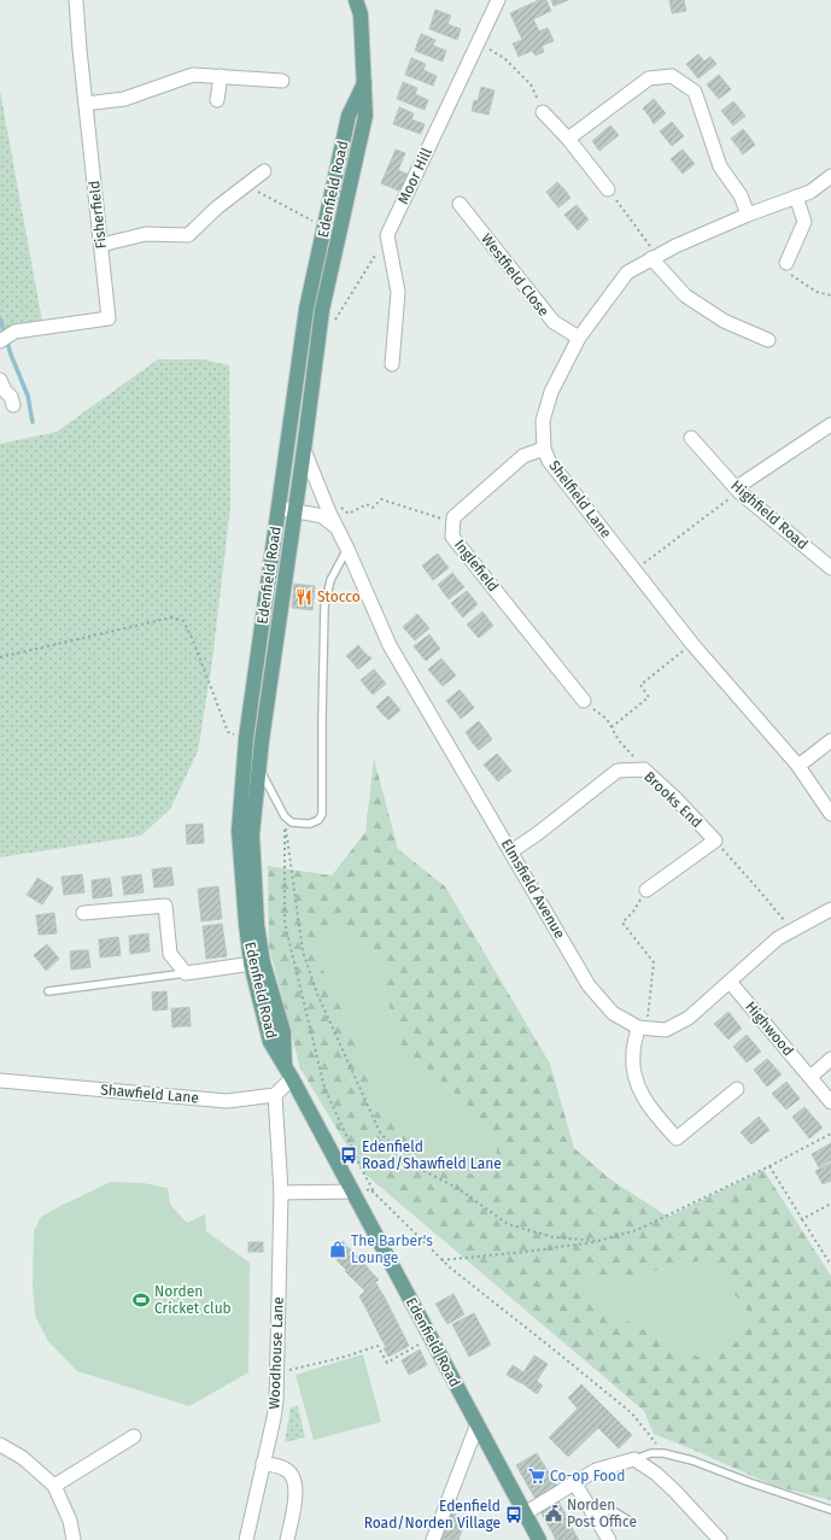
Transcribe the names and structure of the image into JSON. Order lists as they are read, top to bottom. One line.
{"streets":{"main road":["Edenfield Road"],"street":["Moor Hill","Fisherfield","Westfield Close","Shelfield Lane","Highfield Road","Inglefield","Brooks End","Elmsfield Avenue","Highwood","Shawfield Lane","Woodhouse Lane"]},"crossings":[["Edenfield Road","Elmsfield Avenue"],["Westfield Close","Shelfield Lane"],["Shelfield Lane","Inglefield"],["Brooks End","Elmsfield Avenue"],["Elmsfield Avenue","Highwood"],["Shawfield Lane","Woodhouse Lane"]],"places":{"restaurant":["Stocco"],"bus stop":["Edenfield Road/Shawfield Lane","Edenfield Road/Norden Village"],"shop":["The Barber's Lounge"],"sports":["Norden Cricket club"],"supermarket":["Co-op Food"],"public building":["Norden Post Office"]}}
